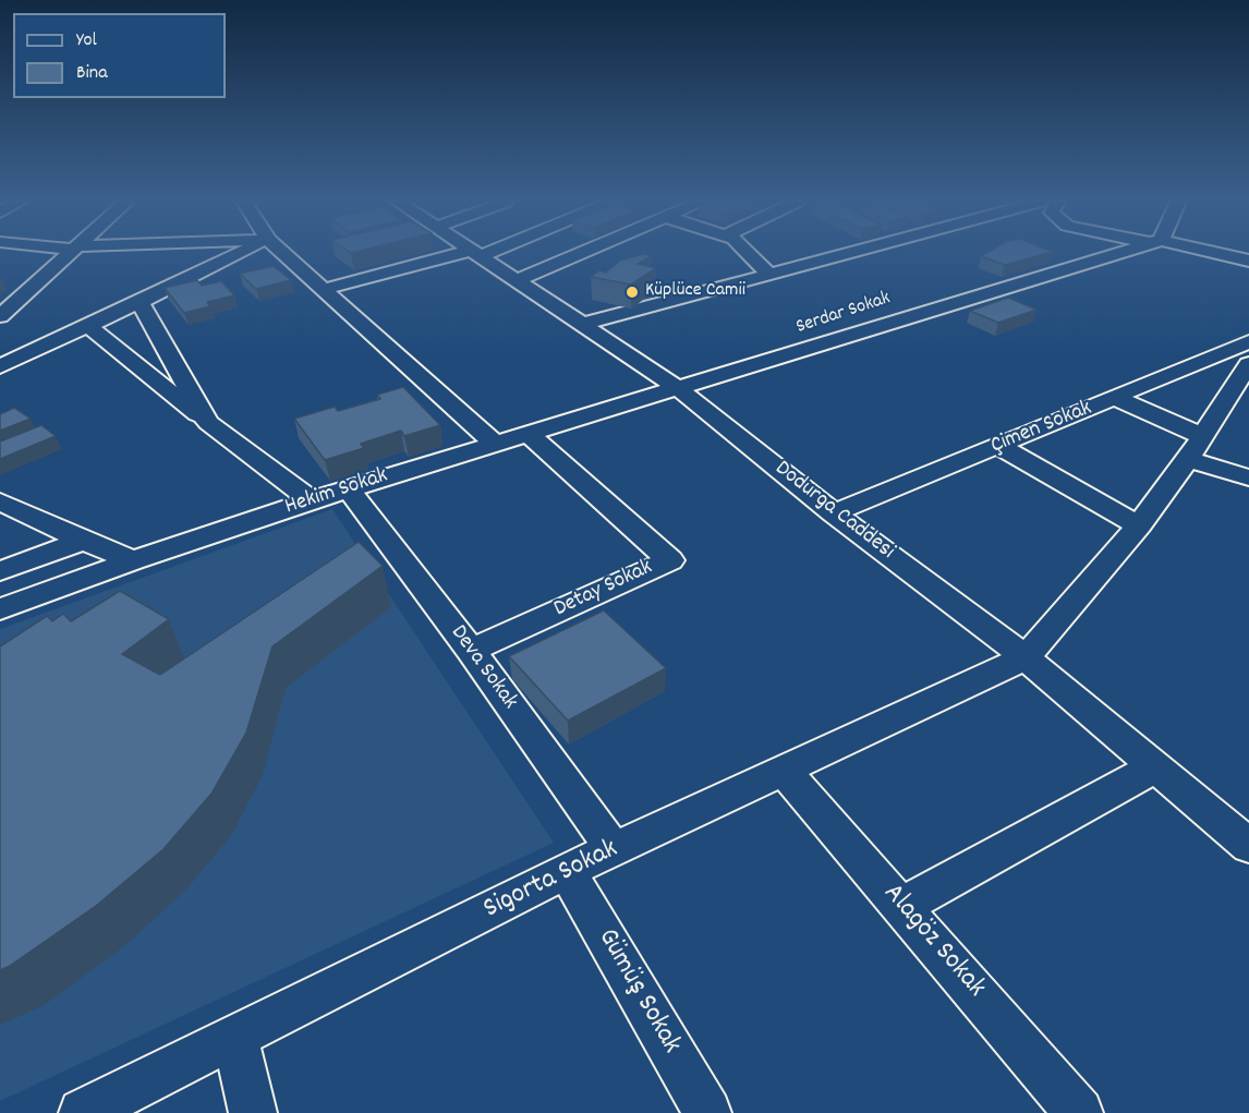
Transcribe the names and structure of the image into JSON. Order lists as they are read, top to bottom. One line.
{"streets":{"street":["Serdar Sokak","Çimen Sokak","Hekim Sokak","Dodurga Caddesi","Detay Sokak","Deva Sokak","Sigorta Sokak","Alagöz Sokak","Gümüş Sokak"]},"crossings":[["Serdar Sokak","Hekim Sokak"],["Serdar Sokak","Dodurga Caddesi"],["Çimen Sokak","Dodurga Caddesi"],["Hekim Sokak","Dodurga Caddesi"],["Hekim Sokak","Detay Sokak"],["Hekim Sokak","Deva Sokak"],["Dodurga Caddesi","Sigorta Sokak"],["Detay Sokak","Deva Sokak"],["Deva Sokak","Sigorta Sokak"],["Sigorta Sokak","Alagöz Sokak"],["Sigorta Sokak","Gümüş Sokak"]],"places":["Küplüce Camii"],"legend":["Yol","Bina"]}
